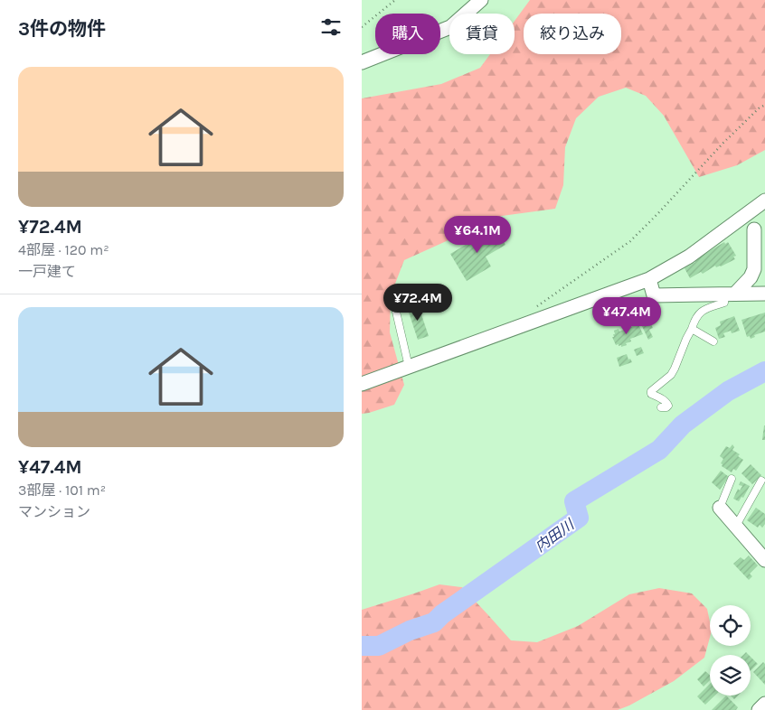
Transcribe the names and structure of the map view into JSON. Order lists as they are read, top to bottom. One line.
{"water":["内田川"],"page":{"heading":"3件の物件","chip":["購入","賃貸","絞り込み"],"list":[{"name":"¥72.4M","note":"4部屋 · 120 m² · 一戸建て"},{"name":"¥47.4M","note":"3部屋 · 101 m² · マンション"}],"price":["¥64.1M","¥72.4M","¥47.4M"]}}
